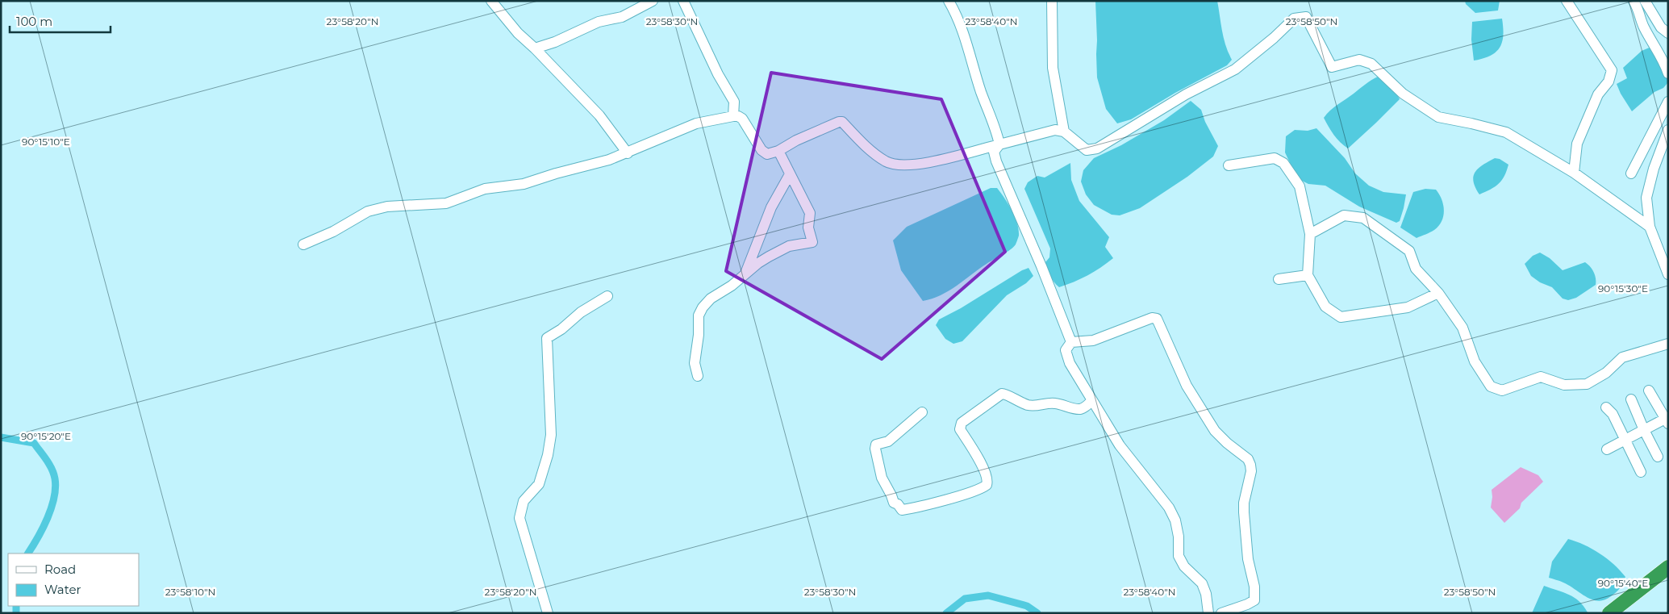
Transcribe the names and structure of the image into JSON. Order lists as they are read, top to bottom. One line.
{"legend":["Road","Water"],"scale_bar":"100 m","coordinates":["23°58'40\"N","23°58'20\"N","23°58'30\"N","23°58'50\"N","90°15'10\"E","90°15'30\"E","90°15'20\"E","90°15'40\"E","23°58'10\"N"]}
